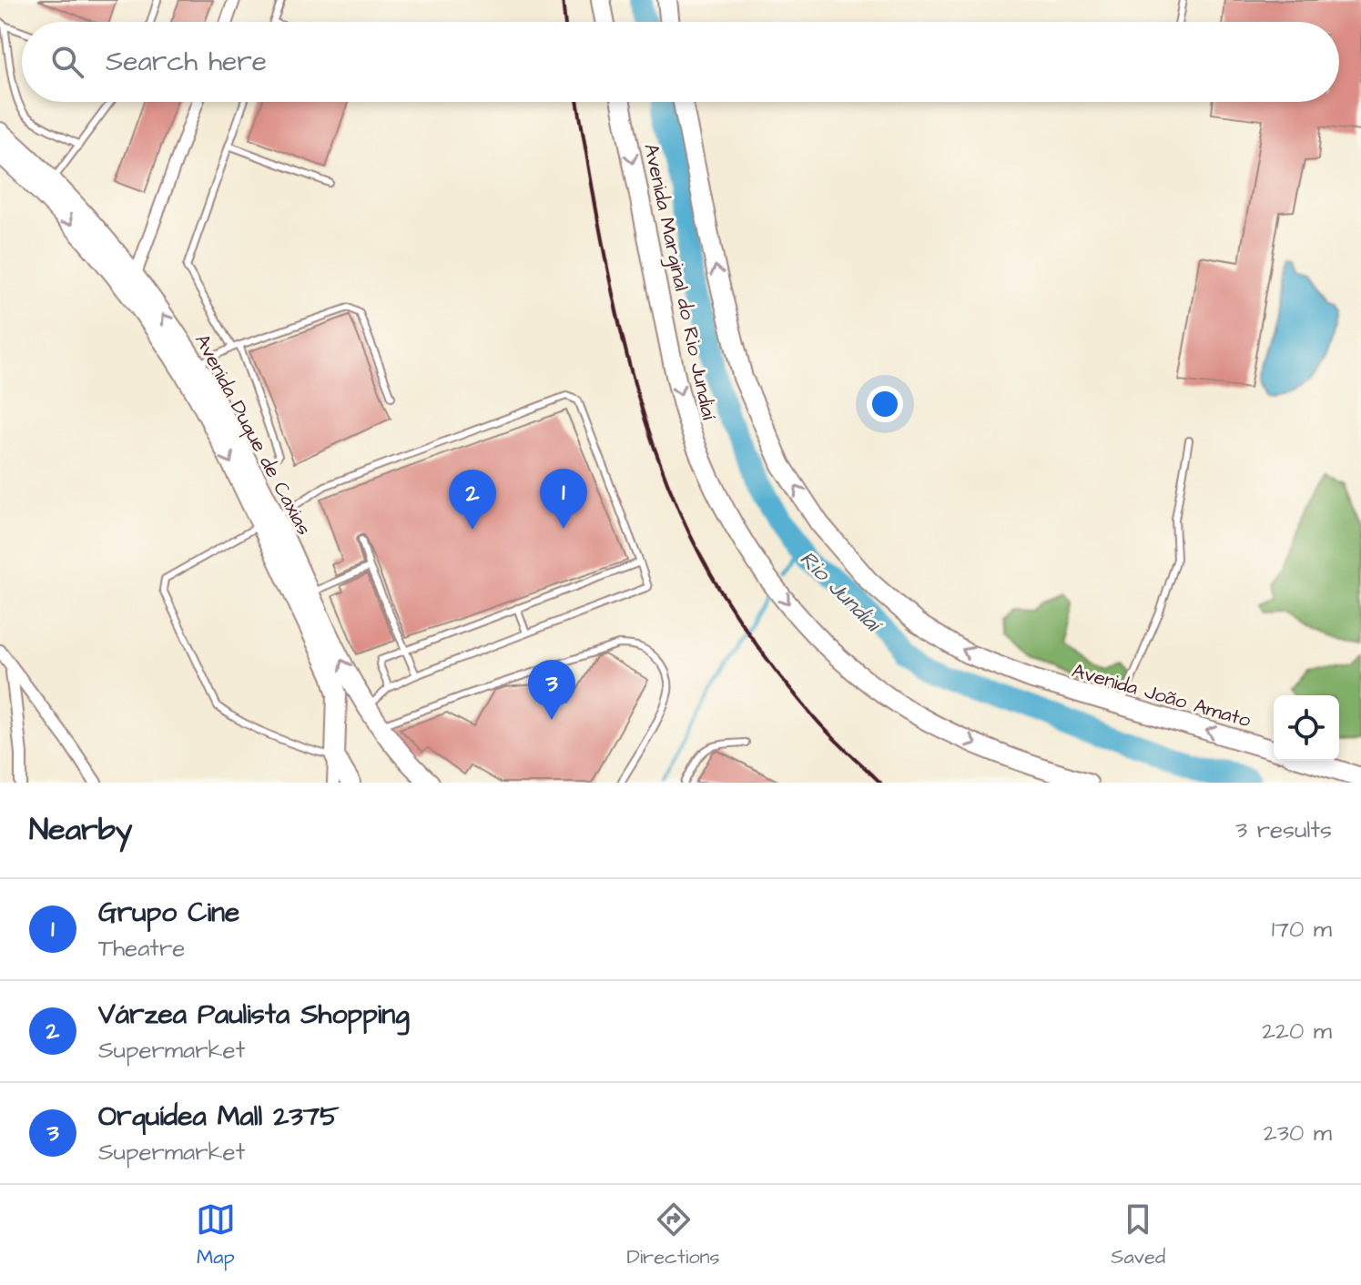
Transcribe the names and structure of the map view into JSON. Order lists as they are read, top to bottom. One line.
{"streets":{"main road":["Avenida Marginal do Rio Jundiaí","Avenida Duque de Caxias","Avenida João Amato"]},"crossings":[["Avenida Marginal do Rio Jundiaí","Avenida João Amato"]],"one_way":["Avenida João Amato"],"water":["Rio Jundiaí"],"page":{"search":"Search here","pins":["1","2","3"],"heading":["Nearby","3 results"],"list":[{"mark":"1","name":"Grupo Cine","note":"Theatre","value":"170 m"},{"mark":"2","name":"Várzea Paulista Shopping","note":"Supermarket","value":"220 m"},{"mark":"3","name":"Orquídea Mall 2375","note":"Supermarket","value":"230 m"}],"nav":["Map","Directions","Saved"]}}
